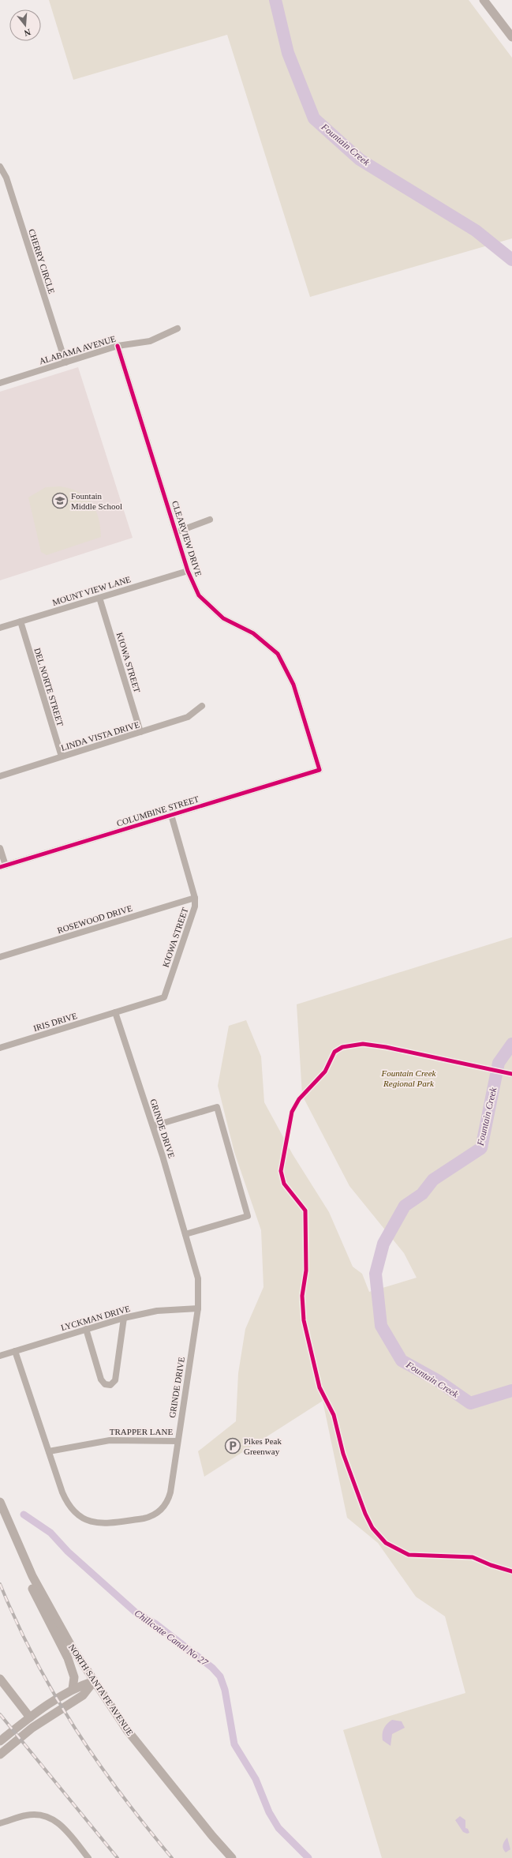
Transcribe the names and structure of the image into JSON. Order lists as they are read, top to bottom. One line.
{"streets":{"main road":["NORTH SANTA FE AVENUE"],"street":["CHERRY CIRCLE","ALABAMA AVENUE","CLEARVIEW DRIVE","MOUNT VIEW LANE","KIOWA STREET","DEL NORTE STREET","LINDA VISTA DRIVE","COLUMBINE STREET","ROSEWOOD DRIVE","IRIS DRIVE","GRINDE DRIVE","LYCKMAN DRIVE","TRAPPER LANE"]},"crossings":[["CHERRY CIRCLE","ALABAMA AVENUE"],["ALABAMA AVENUE","CLEARVIEW DRIVE"],["CLEARVIEW DRIVE","MOUNT VIEW LANE"],["CLEARVIEW DRIVE","COLUMBINE STREET"],["MOUNT VIEW LANE","KIOWA STREET"],["MOUNT VIEW LANE","DEL NORTE STREET"],["KIOWA STREET","LINDA VISTA DRIVE"],["KIOWA STREET","COLUMBINE STREET"],["KIOWA STREET","ROSEWOOD DRIVE"],["KIOWA STREET","IRIS DRIVE"],["KIOWA STREET","GRINDE DRIVE"],["DEL NORTE STREET","LINDA VISTA DRIVE"],["IRIS DRIVE","GRINDE DRIVE"],["GRINDE DRIVE","LYCKMAN DRIVE"],["GRINDE DRIVE","TRAPPER LANE"]],"water":["Fountain Creek","Chillcotte Canal No 27"],"parks":["Fountain Creek Regional Park"],"places":{"school or university":["Fountain Middle School"],"parking":["Pikes Peak Greenway"]},"north":"bottom"}
